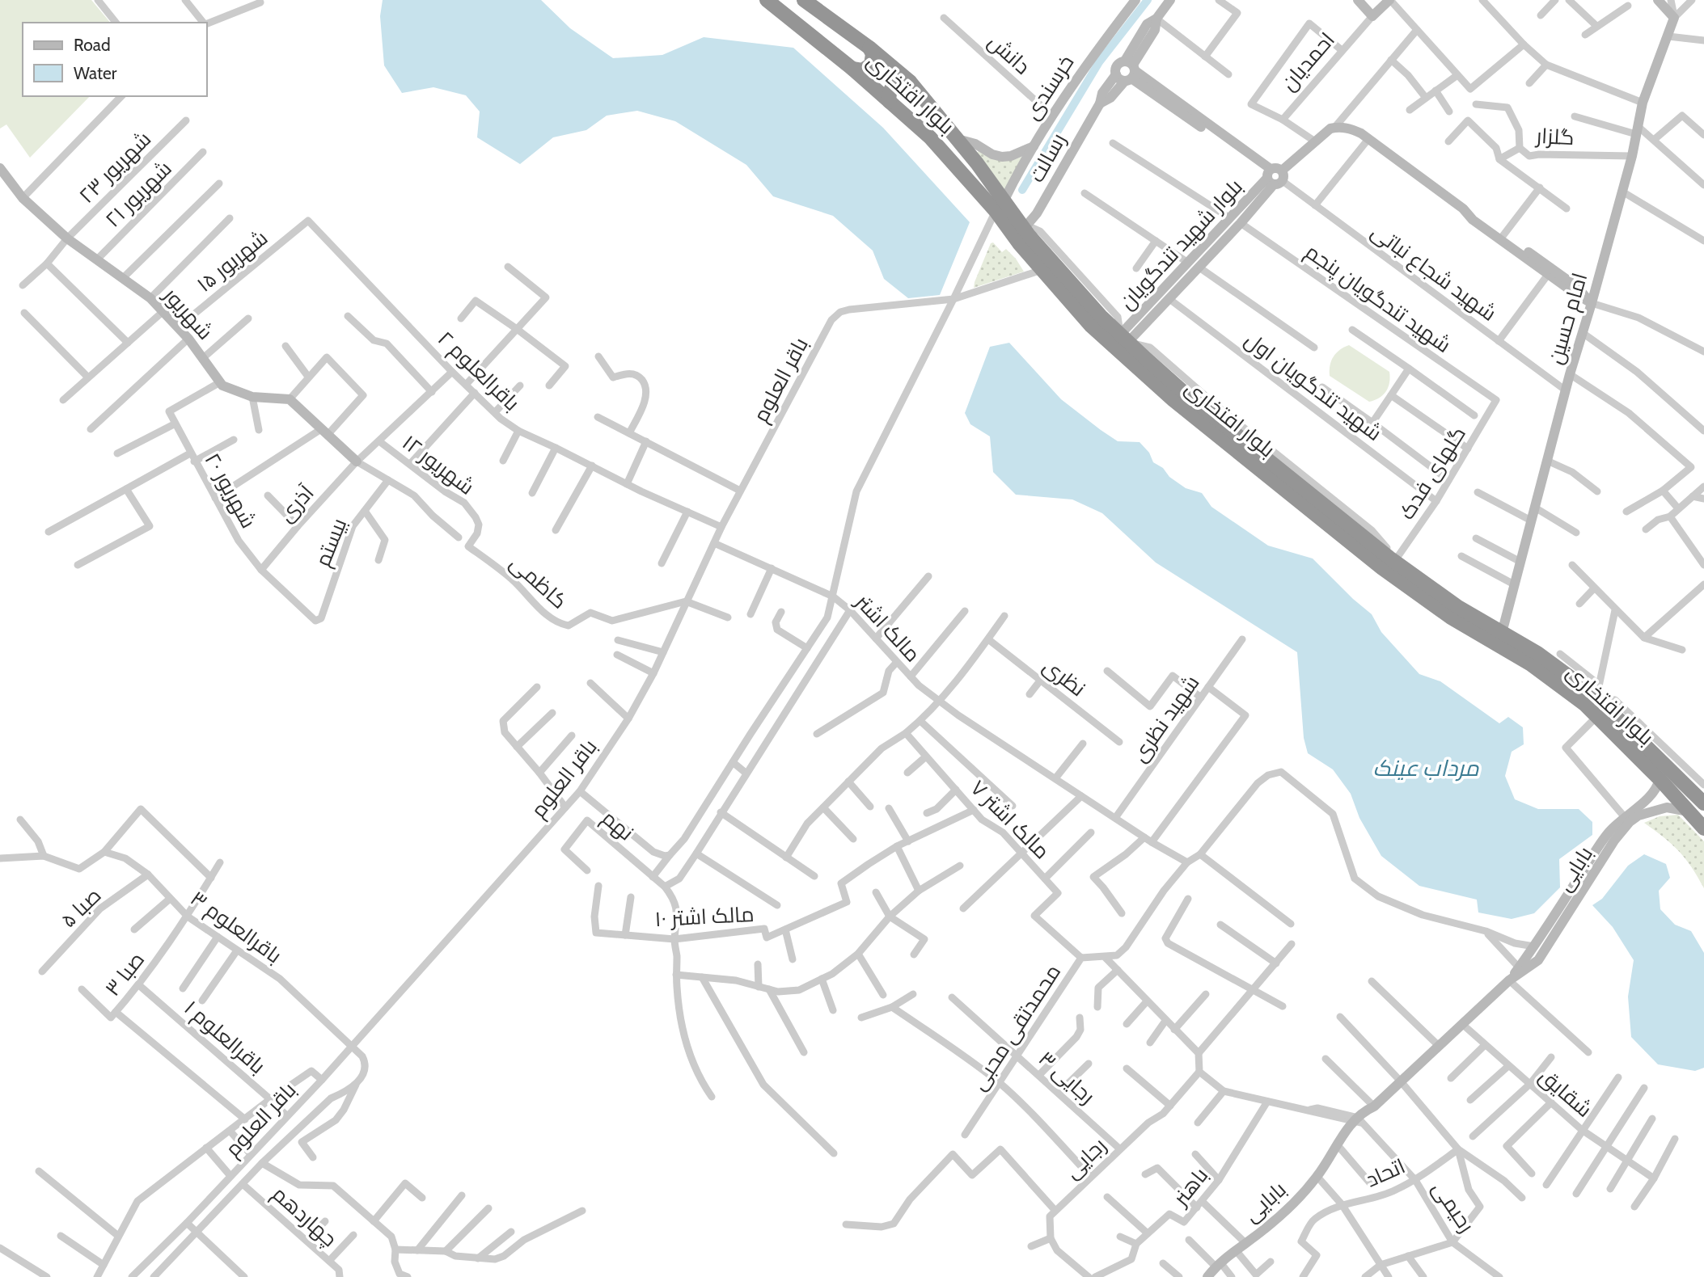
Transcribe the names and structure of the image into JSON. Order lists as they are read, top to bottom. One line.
{"streets":{"highway":["بلوار افتخاری"],"street":["دانش","احمدیان","خرسندی","گلزار","رسالت","شهریور ۲۳","شهریور ۲۱","بلوار شهید تندگویان","شهریور ۱۵","شهید شجاع نباتی","شهید تندگویان پنجم","شهریور","امام حسین","باقرالعلوم ۲","باقر العلوم","شهید تندگویان اول","شهریور ۱۲","گلهای فدک","شهریور ۲۰","آذری","بیستم","کاظمی","مالک اشتر","نظری","شهید نظری","مالک اشتر ۷","نهم","بابایی","صبا ۵","مالک اشتر ۱۰","باقرالعلوم ۳","صبا ۳","محمدتقی محبی","باقرالعلوم ۱","رجایی ۳","شقایق","رجایی","اتحاد","باهنر","رحیمی","چهاردهم"]},"crossings":[["دانش","خرسندی"],["خرسندی","بلوار افتخاری"],["بلوار افتخاری","رسالت"],["بلوار افتخاری","بلوار شهید تندگویان"],["بلوار افتخاری","امام حسین"],["بلوار افتخاری","باقر العلوم"],["بلوار افتخاری","گلهای فدک"],["بلوار افتخاری","بابایی"],["گلزار","امام حسین"],["رسالت","بلوار شهید تندگویان"],["شهریور ۲۳","شهریور"],["شهریور ۲۱","شهریور"],["بلوار شهید تندگویان","شهید شجاع نباتی"],["بلوار شهید تندگویان","شهید تندگویان پنجم"],["بلوار شهید تندگویان","شهید تندگویان اول"],["شهریور ۱۵","شهریور"],["شهریور ۱۵","باقرالعلوم ۲"],["شهید شجاع نباتی","امام حسین"],["شهید تندگویان پنجم","گلهای فدک"],["باقرالعلوم ۲","باقر العلوم"],["باقرالعلوم ۲","آذری"],["باقر العلوم","کاظمی"],["باقر العلوم","مالک اشتر"],["باقر العلوم","باقرالعلوم ۳"],["باقر العلوم","باقرالعلوم ۱"],["شهید تندگویان اول","گلهای فدک"],["شهریور ۱۲","آذری"],["شهریور ۱۲","کاظمی"],["شهریور ۲۰","آذری"],["شهریور ۲۰","بیستم"],["مالک اشتر","شهید نظری"],["مالک اشتر ۷","مالک اشتر ۱۰"],["مالک اشتر ۷","محمدتقی محبی"],["بابایی","شقایق"],["بابایی","رحیمی"],["صبا ۵","باقرالعلوم ۳"],["باقرالعلوم ۳","صبا ۳"],["صبا ۳","باقرالعلوم ۱"],["محمدتقی محبی","رجایی ۳"],["رجایی ۳","رجایی"],["اتحاد","رحیمی"]],"water":["مرداب عینک"],"legend":["Road","Water"]}
